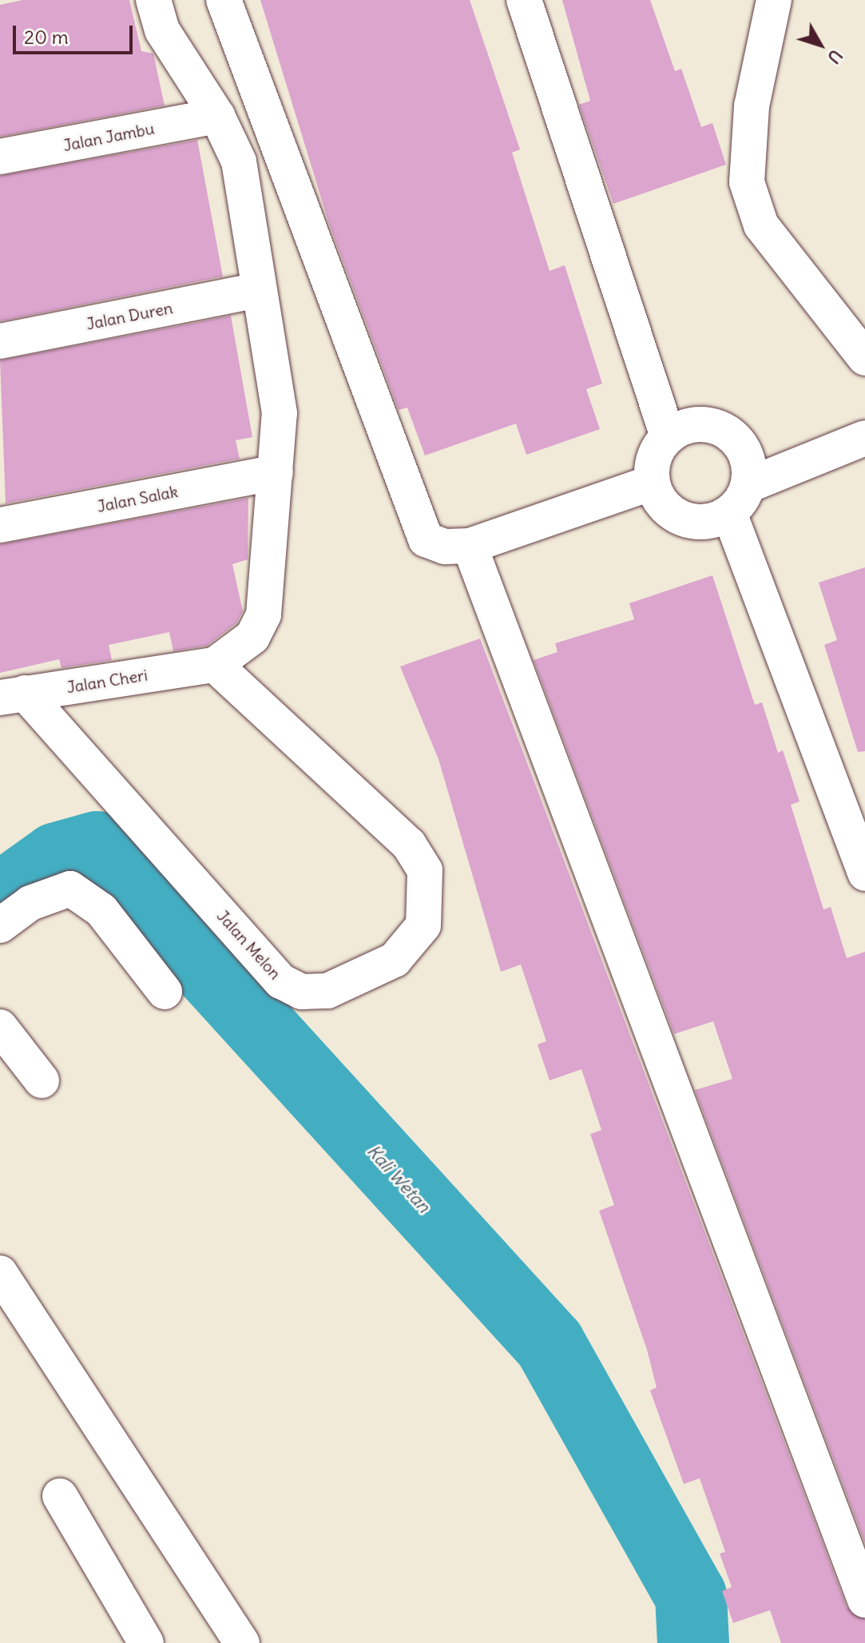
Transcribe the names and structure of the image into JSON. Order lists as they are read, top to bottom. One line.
{"streets":{"street":["Jalan Jambu","Jalan Duren","Jalan Salak","Jalan Cheri","Jalan Melon"]},"crossings":[["Jalan Cheri","Jalan Melon"]],"water":["Kali Wetan"],"scale_bar":"20 m","north":"bottom right"}
